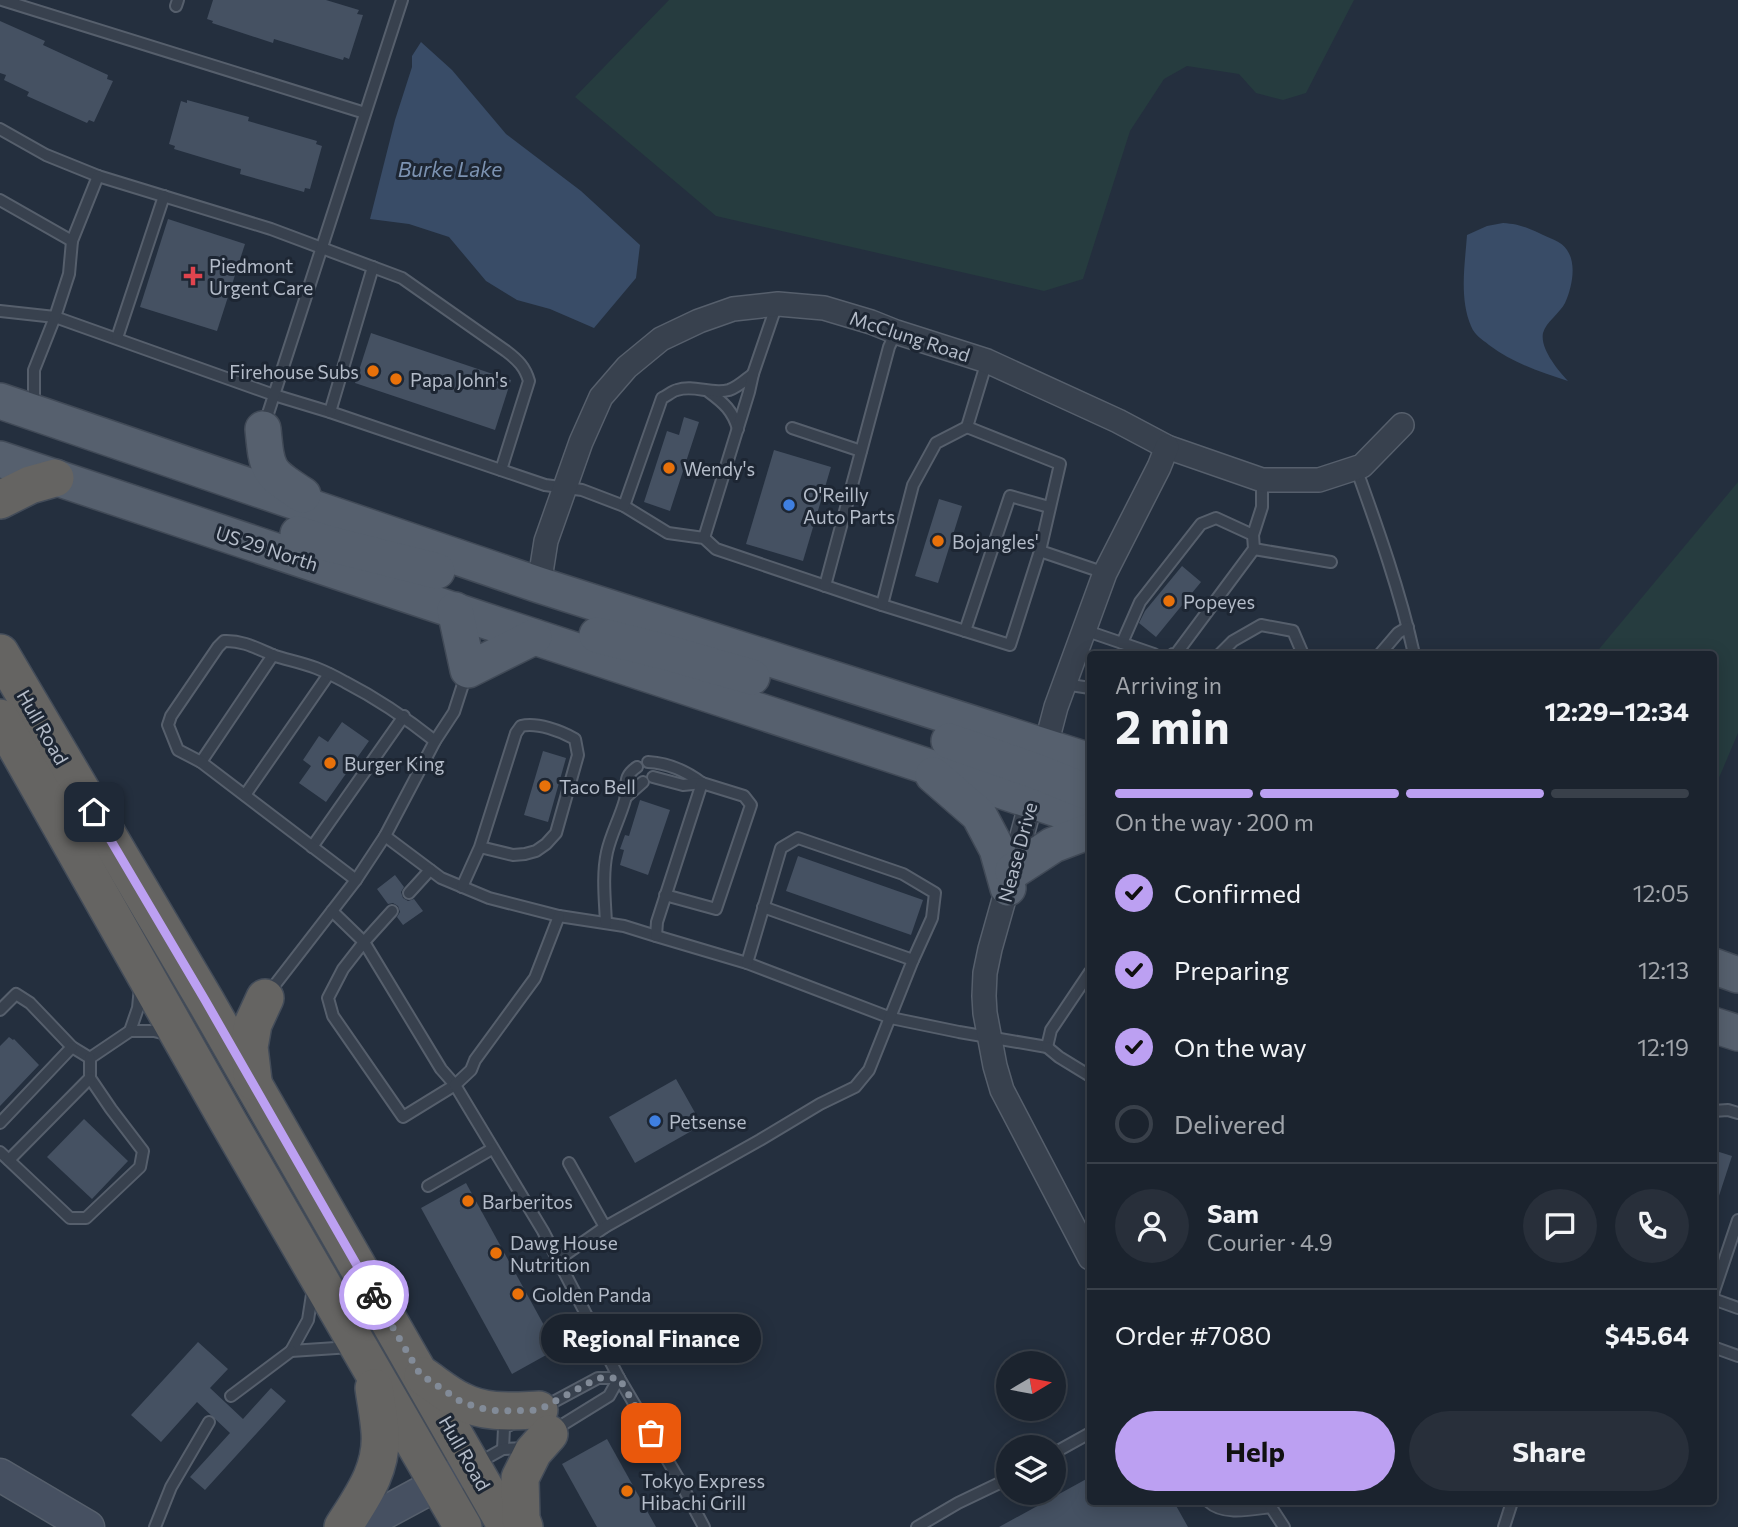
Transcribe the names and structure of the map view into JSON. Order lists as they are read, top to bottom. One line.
{"streets":{"highway":["Hull Road"],"main road":["US 29 North"],"street":["McClung Road","Nease Drive"]},"crossings":[["McClung Road","Nease Drive"],["US 29 North","Nease Drive"]],"water":["Burke Lake"],"places":{"health":["Piedmont Urgent Care"],"other":["Firehouse Subs","Papa John's","Wendy's","O'Reilly Auto Parts","Bojangles'","Popeyes","Burger King","Taco Bell","Petsense","Barberitos","Dawg House Nutrition","Golden Panda","Regional Finance","Tokyo Express Hibachi Grill"]},"north":"right","page":{"heading":["2 min","Arriving in","12:29–12:34"],"panel":["Sam","Courier · 4.9","Order #7080","$45.64"],"bar":"On the way · 200 m","list":[["Confirmed","12:05"],["Preparing","12:13"],["On the way","12:19"],"Delivered"],"bubble":"Regional Finance","buttons":["Help","Share"]}}
